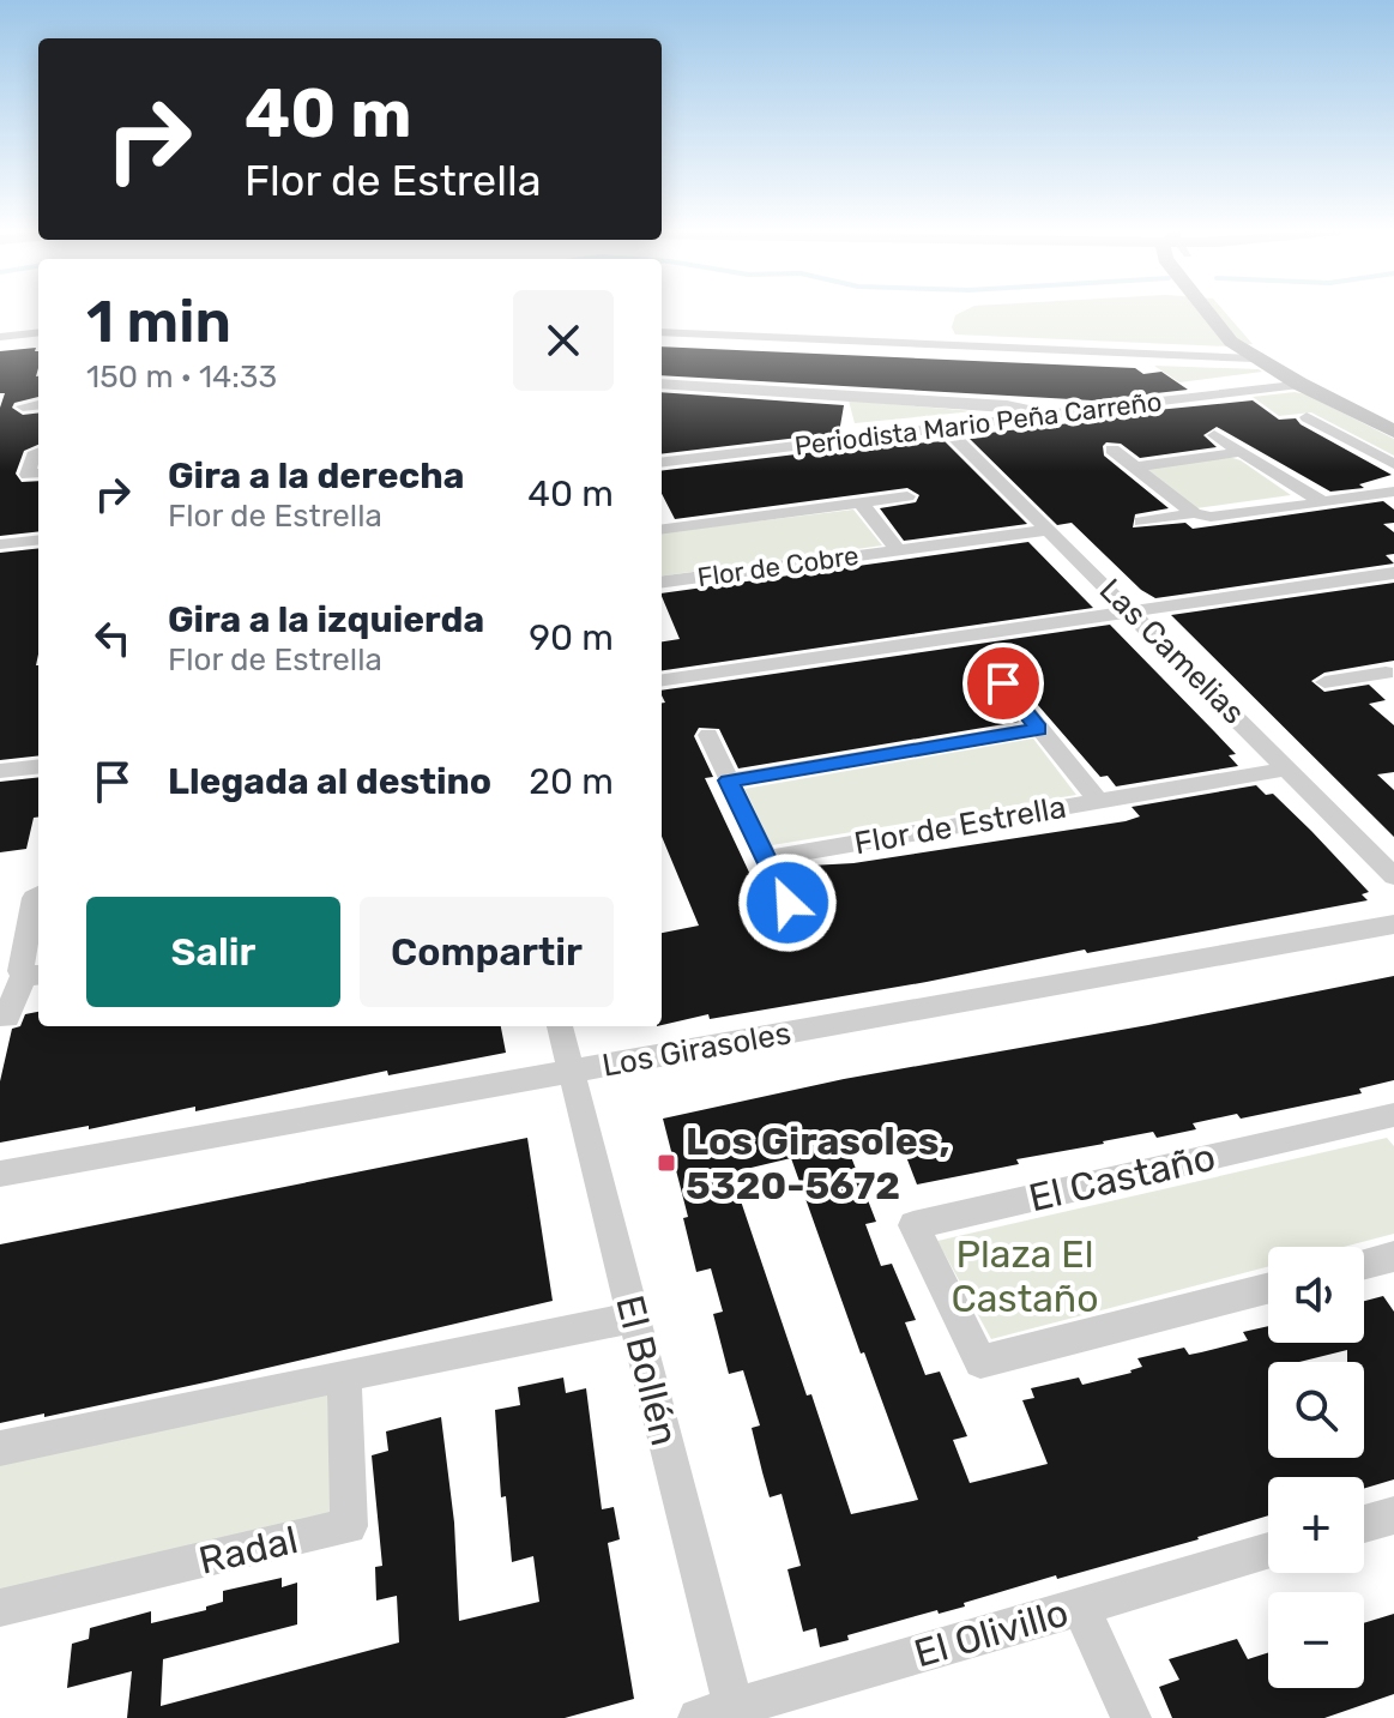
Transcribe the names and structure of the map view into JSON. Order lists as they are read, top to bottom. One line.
{"streets":{"street":["Periodista Mario Peña Carreño","Flor de Cobre","Las Camelias","Flor de Estrella","Los Girasoles","El Castaño","El Bollén","Radal","El Olivillo"]},"crossings":[["Periodista Mario Peña Carreño","Las Camelias"],["Flor de Cobre","Las Camelias"],["Las Camelias","Flor de Estrella"],["Los Girasoles","El Bollén"],["El Bollén","El Olivillo"]],"parks":["Plaza El Castaño"],"places":{"transit":["Los Girasoles, 5320-5672"]},"page":{"turn":["40 m","Flor de Estrella"],"heading":["1 min","150 m · 14:33"],"list":[{"name":"Gira a la derecha","note":"Flor de Estrella","value":"40 m"},{"name":"Gira a la izquierda","note":"Flor de Estrella","value":"90 m"},{"name":"Llegada al destino","value":"20 m"}],"buttons":["Salir","Compartir"],"map_buttons":["+","−"]}}
